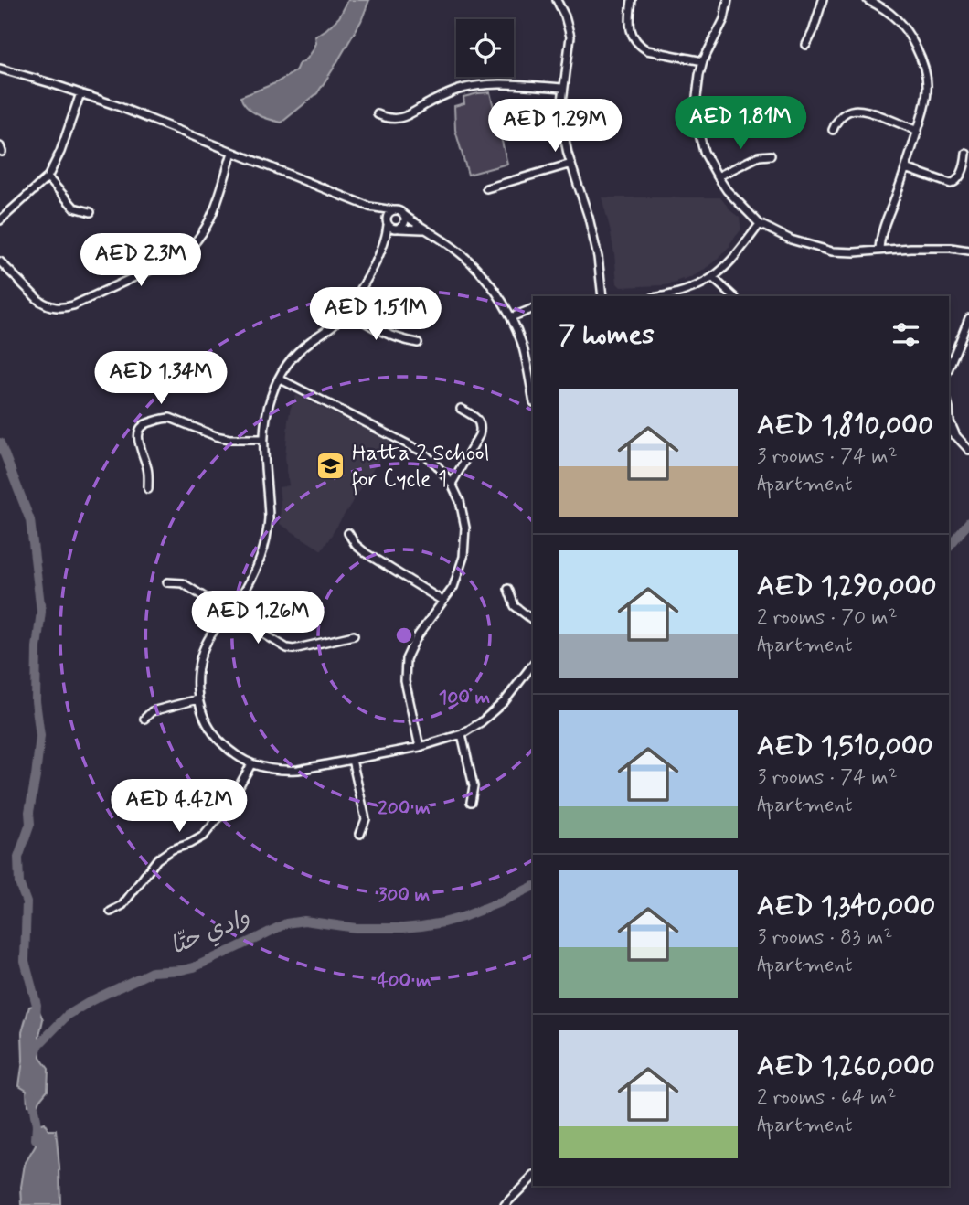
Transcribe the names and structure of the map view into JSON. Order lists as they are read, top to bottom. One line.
{"water":["وادي حتّا"],"places":{"school or university":["Hatta 2 School for Cycle 1"]},"page":{"price":["AED 1.81M","AED 1.29M","AED 2.3M","AED 1.51M","AED 1.34M","AED 1.26M","AED 4.42M"],"heading":"7 homes","list":[{"name":"AED 1,810,000","note":"3 rooms · 74 m² · Apartment"},{"name":"AED 1,290,000","note":"2 rooms · 70 m² · Apartment"},{"name":"AED 1,510,000","note":"3 rooms · 74 m² · Apartment"},{"name":"AED 1,340,000","note":"3 rooms · 83 m² · Apartment"},{"name":"AED 1,260,000","note":"2 rooms · 64 m² · Apartment"}]},"rings":["100 m","200 m","300 m","400 m"]}
